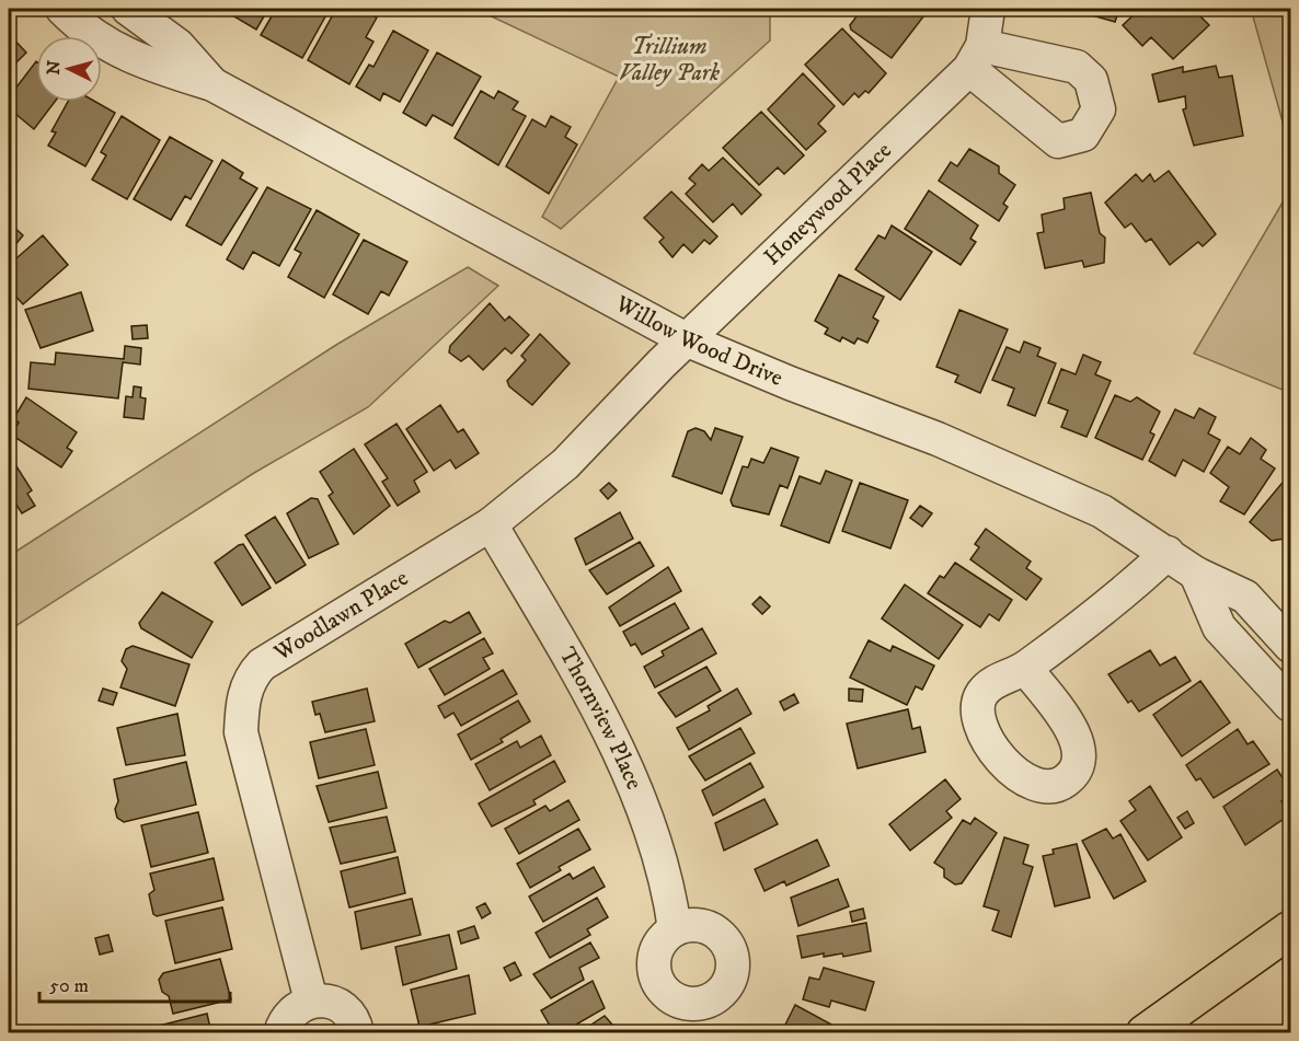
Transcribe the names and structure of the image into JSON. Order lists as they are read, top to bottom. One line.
{"streets":{"street":["Honeywood Place","Willow Wood Drive","Woodlawn Place","Thornview Place"]},"crossings":[["Honeywood Place","Willow Wood Drive"],["Honeywood Place","Woodlawn Place"],["Willow Wood Drive","Woodlawn Place"],["Woodlawn Place","Thornview Place"]],"parks":["Trillium Valley Park"],"scale_bar":"50 m","north":"left"}
